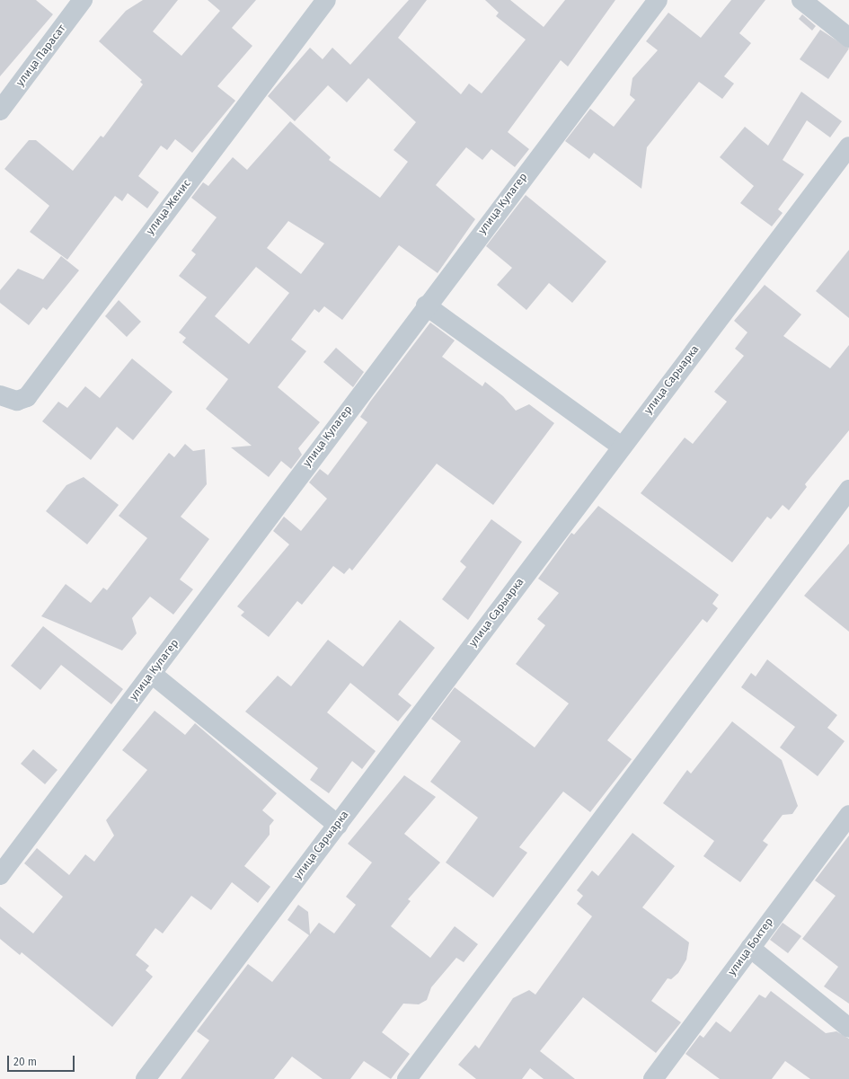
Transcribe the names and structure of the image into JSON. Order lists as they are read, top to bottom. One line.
{"streets":{"street":["улица Парасат","улица Кулагер","улица Женис","улица Сарыарка","улица Боктер"]},"scale_bar":"20 m"}
